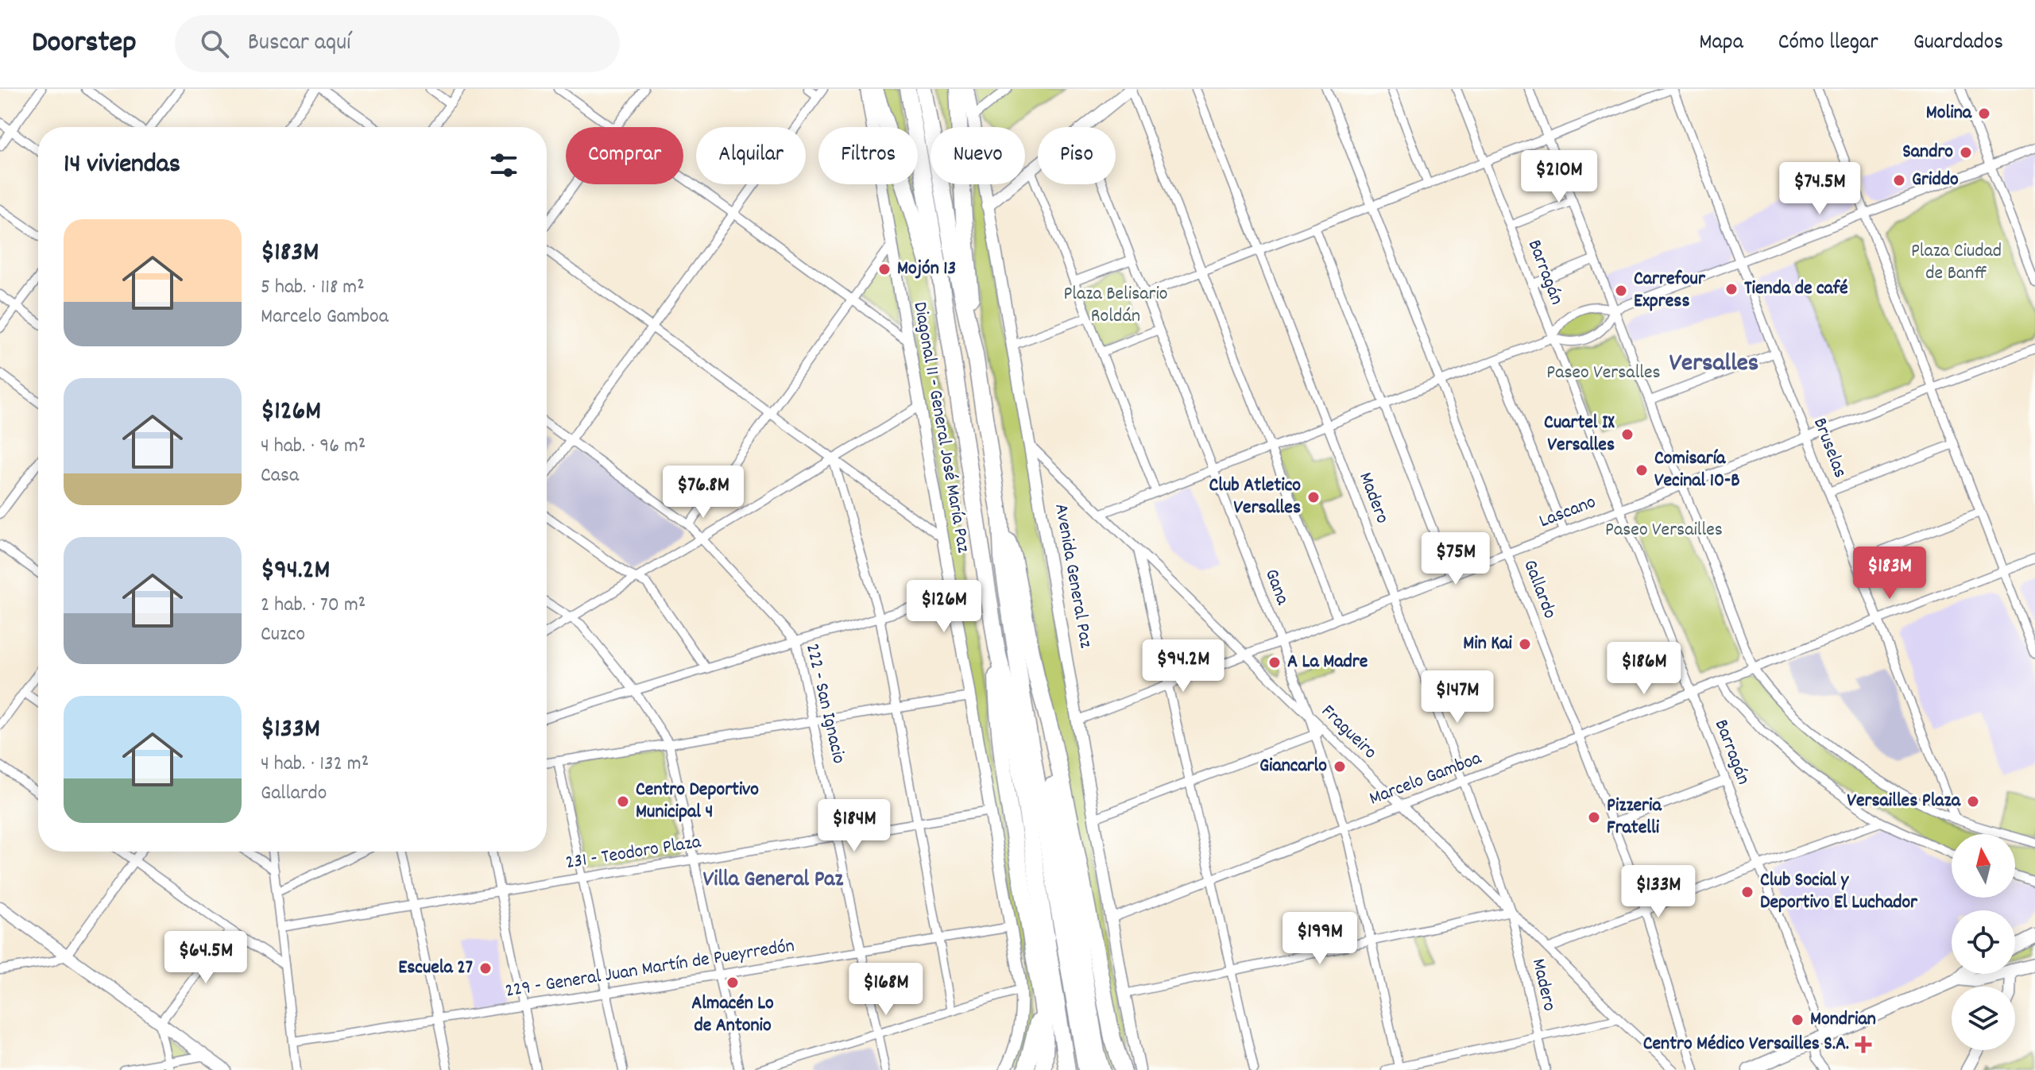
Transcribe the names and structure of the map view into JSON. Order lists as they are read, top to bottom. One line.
{"streets":{"street":["Barragán","Diagonal 11 - General José María Paz","Bruselas","Madero","Lascano","Avenida General Paz","Gana","Gallardo","222 - San Ignacio","Fragueiro","Marcelo Gamboa","231 - Teodoro Plaza","229 - General Juan Martín de Pueyrredón"]},"crossings":[["Barragán","Lascano"],["Barragán","Marcelo Gamboa"],["Diagonal 11 - General José María Paz","231 - Teodoro Plaza"],["Diagonal 11 - General José María Paz","229 - General Juan Martín de Pueyrredón"],["Bruselas","Lascano"],["Bruselas","Marcelo Gamboa"],["Madero","Lascano"],["Madero","Fragueiro"],["Madero","Marcelo Gamboa"],["Lascano","Avenida General Paz"],["Lascano","Gana"],["Lascano","Gallardo"],["Lascano","Fragueiro"],["Avenida General Paz","Fragueiro"],["Avenida General Paz","Marcelo Gamboa"],["Gana","Fragueiro"],["Gana","Marcelo Gamboa"],["Gallardo","Marcelo Gamboa"],["222 - San Ignacio","231 - Teodoro Plaza"],["222 - San Ignacio","229 - General Juan Martín de Pueyrredón"],["Fragueiro","Marcelo Gamboa"]],"districts":["Versalles","Villa General Paz"],"parks":["Plaza Ciudad de Banff","Plaza Belisario Roldán","Paseo Versalles","Paseo Versailles"],"places":{"other":["Molina","Sandro","Griddo","Mojón 13","Tienda de café","Carrefour Express","Cuartel IX Versalles","Comisaría Vecinal 10-B","Club Atletico Versalles","Min Kai","A La Madre","Giancarlo","Centro Deportivo Municipal 4","Versailles Plaza","Pizzeria Fratelli","Club Social y Deportivo El Luchador","Escuela 27","Almacén Lo de Antonio","Mondrian"],"health":["Centro Médico Versailles S.A."]},"north":"top","page":{"header":"Doorstep","search":"Buscar aquí","nav":["Mapa","Cómo llegar","Guardados"],"chip":["Comprar","Alquilar","Filtros","Nuevo","Piso"],"heading":"14 viviendas","price":["$210M","$74.5M","$76.8M","$75M","$183M","$126M","$94.2M","$186M","$147M","$184M","$133M","$199M","$64.5M","$168M"],"list":[{"name":"$183M","note":"5 hab. · 118 m² · Marcelo Gamboa"},{"name":"$126M","note":"4 hab. · 96 m² · Casa"},{"name":"$94.2M","note":"2 hab. · 70 m² · Cuzco"},{"name":"$133M","note":"4 hab. · 132 m² · Gallardo"}]}}
